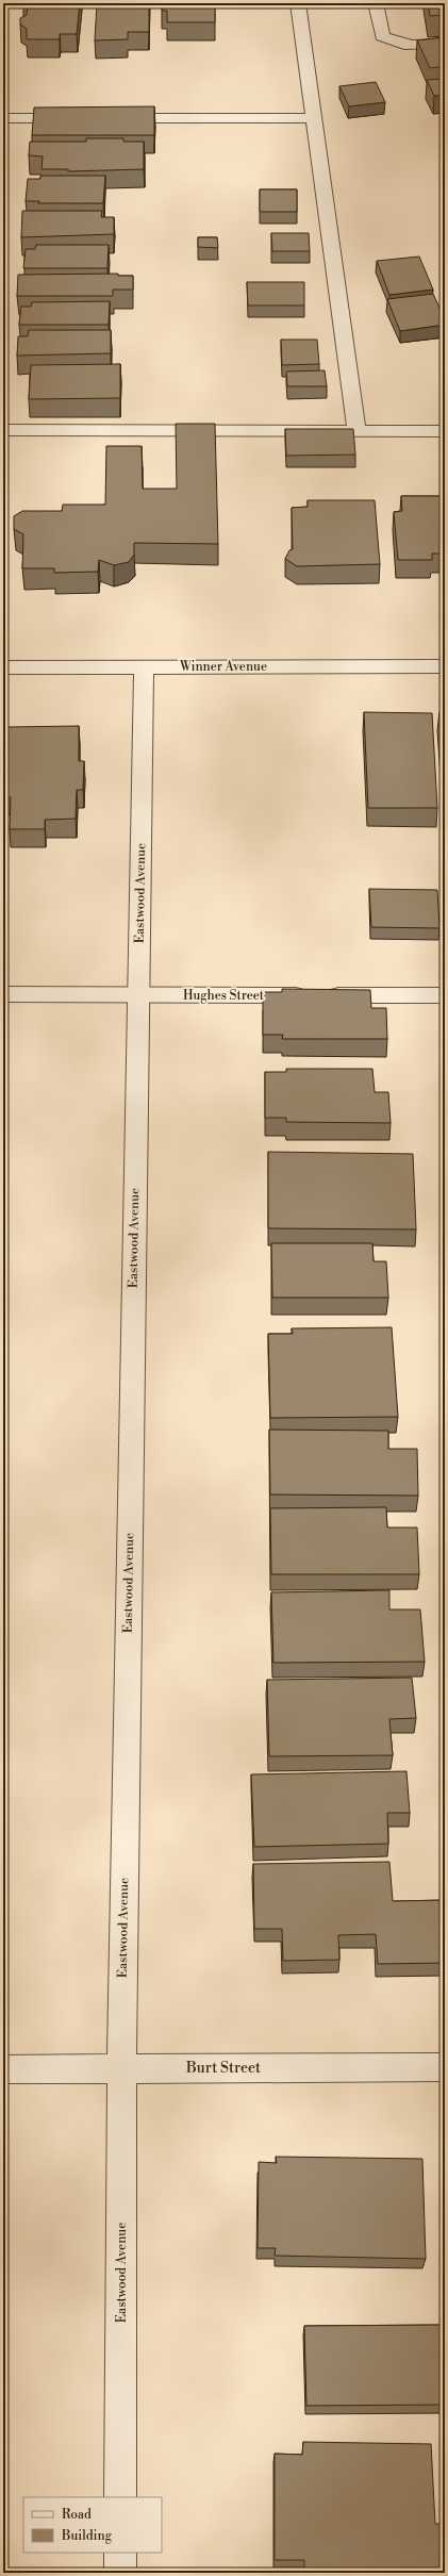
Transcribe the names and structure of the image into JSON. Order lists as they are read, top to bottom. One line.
{"streets":{"street":["Winner Avenue","Eastwood Avenue","Hughes Street","Burt Street"]},"crossings":[["Winner Avenue","Eastwood Avenue"],["Eastwood Avenue","Hughes Street"],["Eastwood Avenue","Burt Street"]],"legend":["Road","Building"]}
